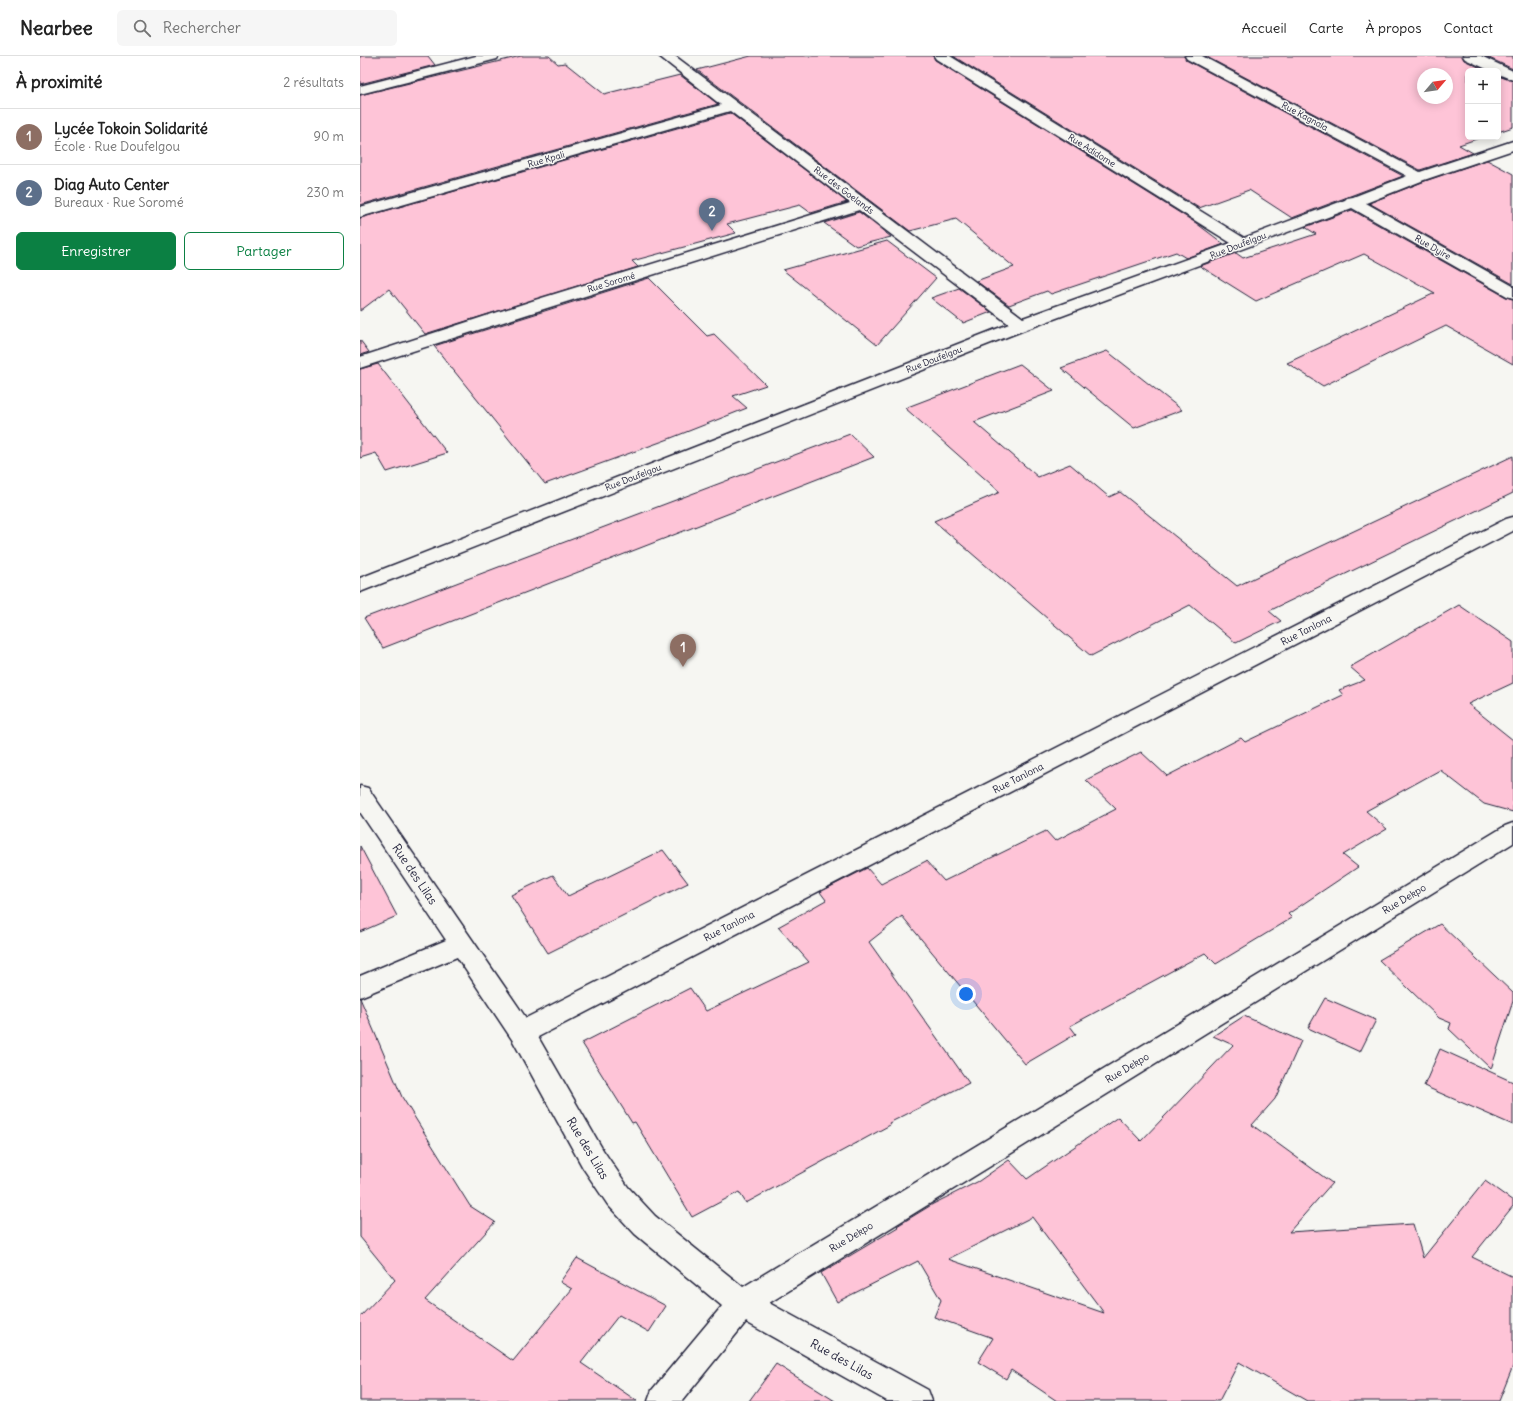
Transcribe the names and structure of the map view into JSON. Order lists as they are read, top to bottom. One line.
{"streets":{"street":["Rue Kagnala","Rue Adidome","Rue Kpali","Rue des Goelands","Rue Doufelgou","Rue Dyire","Rue Soromé","Rue Tanlona","Rue des Lilas","Rue Dekpo"]},"crossings":[["Rue Kagnala","Rue Doufelgou"],["Rue Adidome","Rue Doufelgou"],["Rue Kpali","Rue des Goelands"],["Rue des Goelands","Rue Doufelgou"],["Rue des Goelands","Rue Soromé"],["Rue Doufelgou","Rue Dyire"],["Rue Tanlona","Rue des Lilas"],["Rue des Lilas","Rue Dekpo"]],"north":"top right","page":{"header":"Nearbee","search":"Rechercher","nav":["Accueil","Carte","À propos","Contact"],"heading":["À proximité","2 résultats"],"map_buttons":["+","−"],"list":[{"mark":"1","name":"Lycée Tokoin Solidarité","note":"École · Rue Doufelgou","value":"90 m"},{"mark":"2","name":"Diag Auto Center","note":"Bureaux · Rue Soromé","value":"230 m"}],"pins":["2","1"],"buttons":["Enregistrer","Partager"]}}
